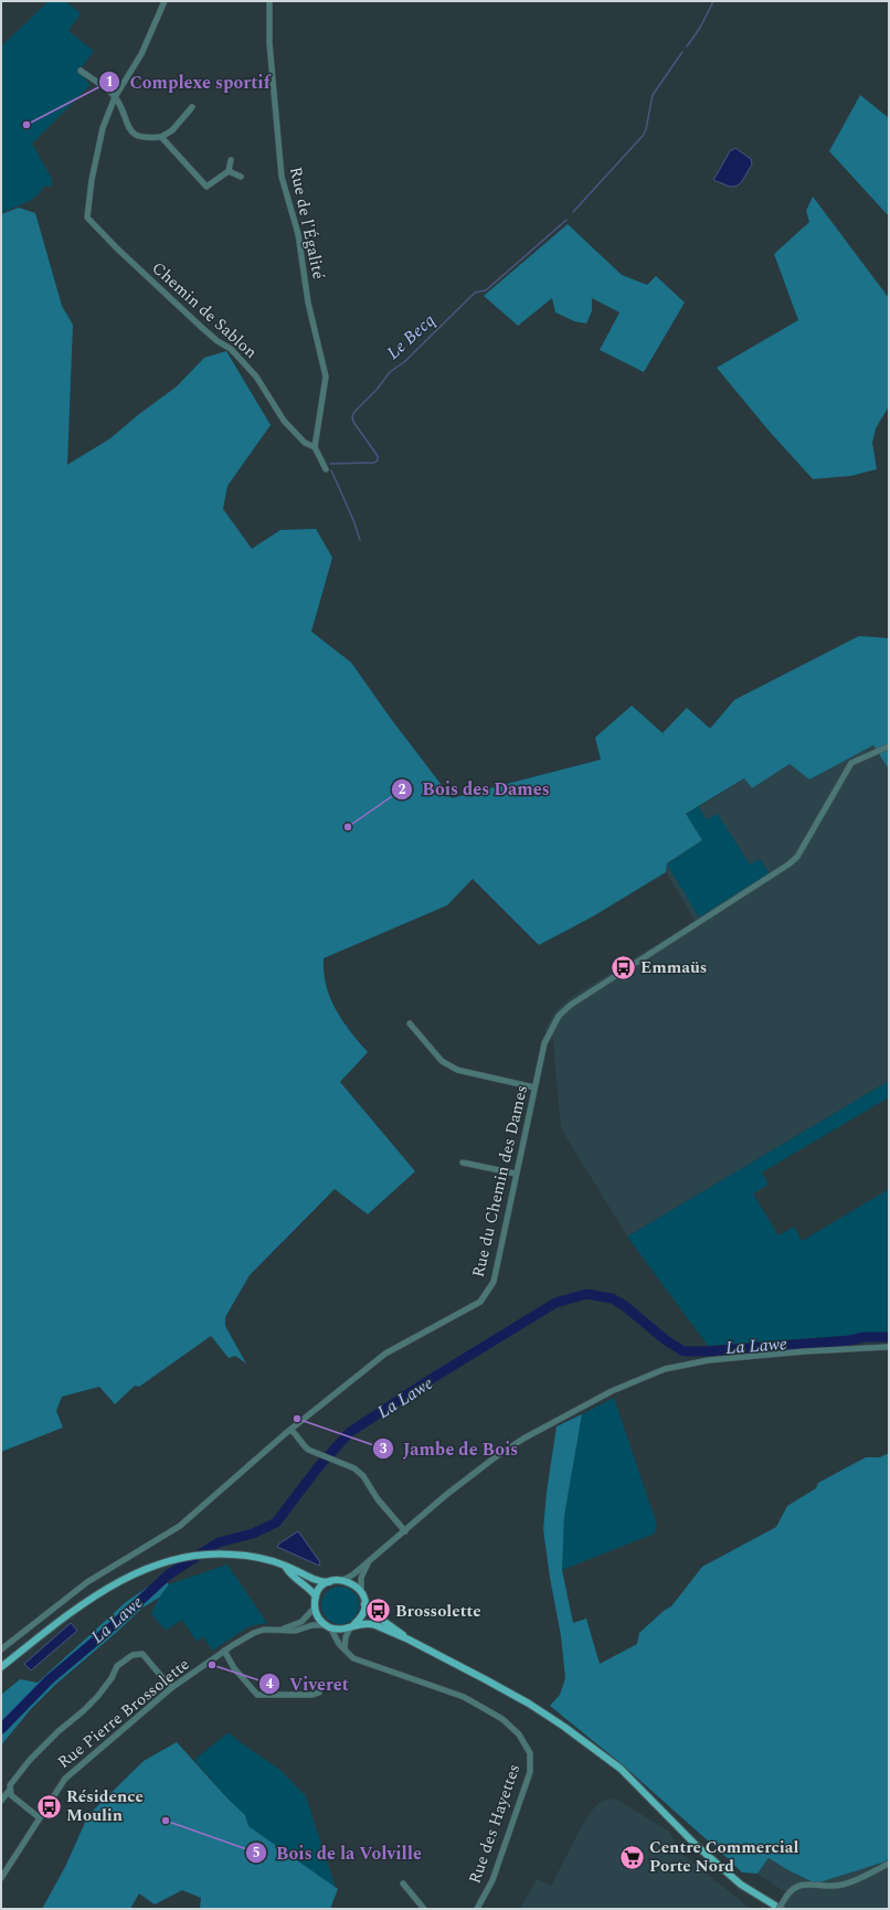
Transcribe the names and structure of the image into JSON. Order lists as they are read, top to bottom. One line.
{"streets":{"street":["Rue de l'Égalité","Chemin de Sablon","Rue du Chemin des Dames","Rue Pierre Brossolette","Rue des Hayettes"]},"crossings":[["Rue de l'Égalité","Chemin de Sablon"],["Rue Pierre Brossolette","Rue des Hayettes"]],"water":["Le Becq","La Lawe"],"places":{"other":["Complexe sportif","Bois des Dames","Jambe de Bois","Viveret","Bois de la Volville"],"bus stop":["Emmaüs","Brossolette","Résidence Moulin"],"supermarket":["Centre Commercial Porte Nord"]}}
